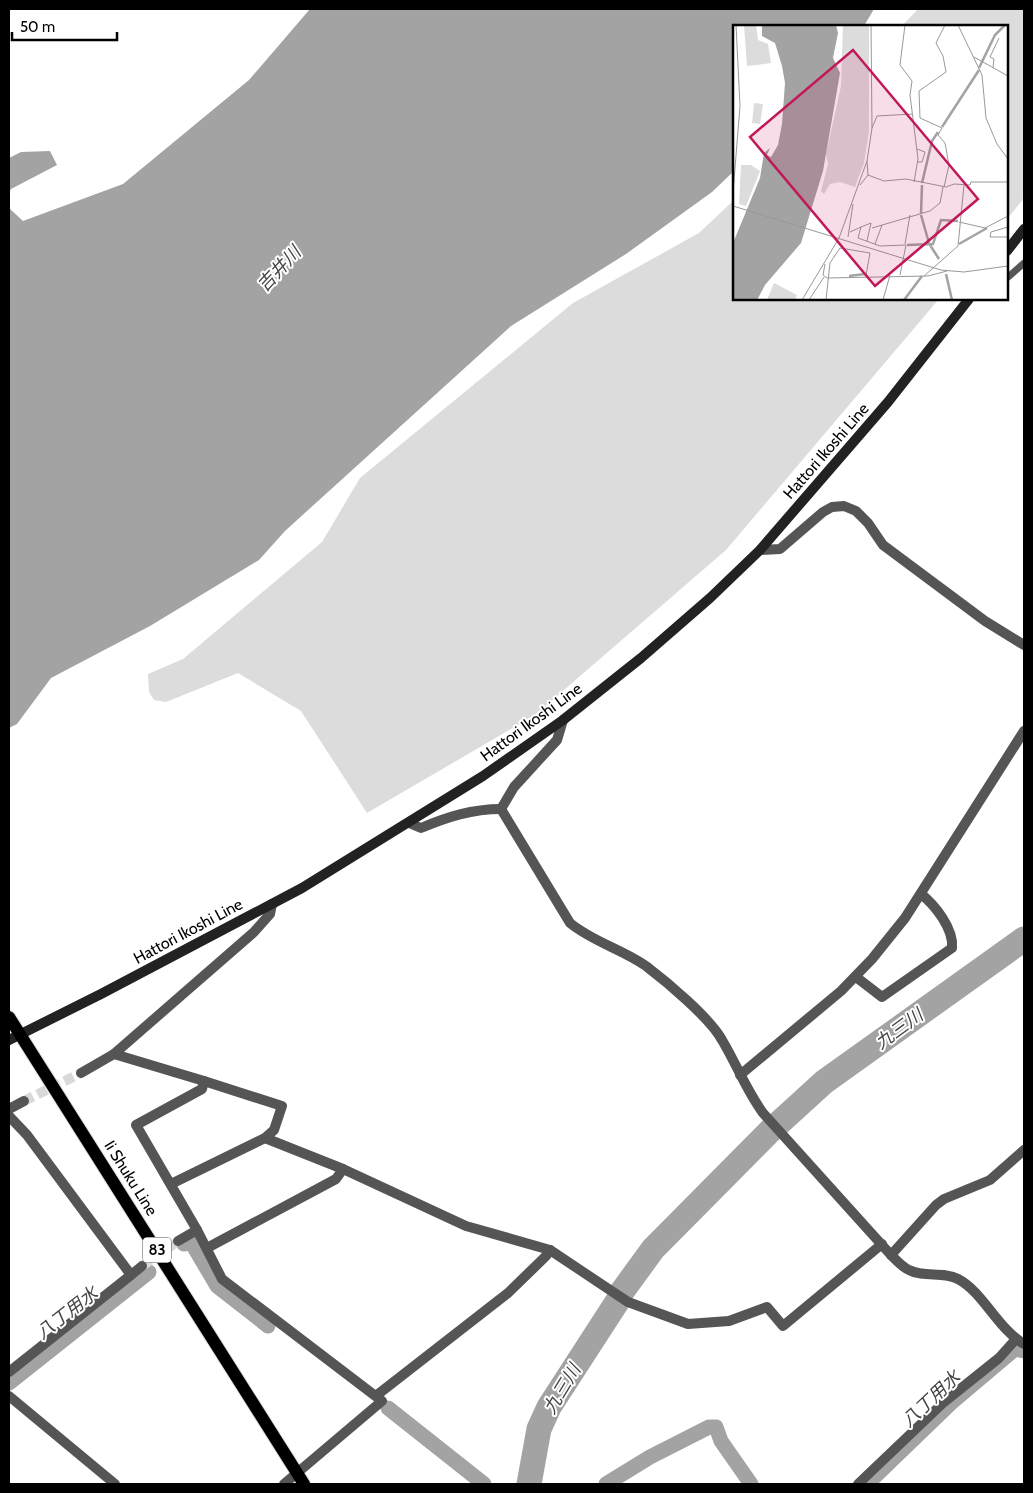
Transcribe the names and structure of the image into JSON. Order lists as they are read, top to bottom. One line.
{"streets":{"main road":["Hattori Ikoshi Line","Ii Shuku Line","83"]},"crossings":[["Hattori Ikoshi Line","Ii Shuku Line"]],"water":["吉井川","九三川","八丁用水"],"scale_bar":"50 m"}
